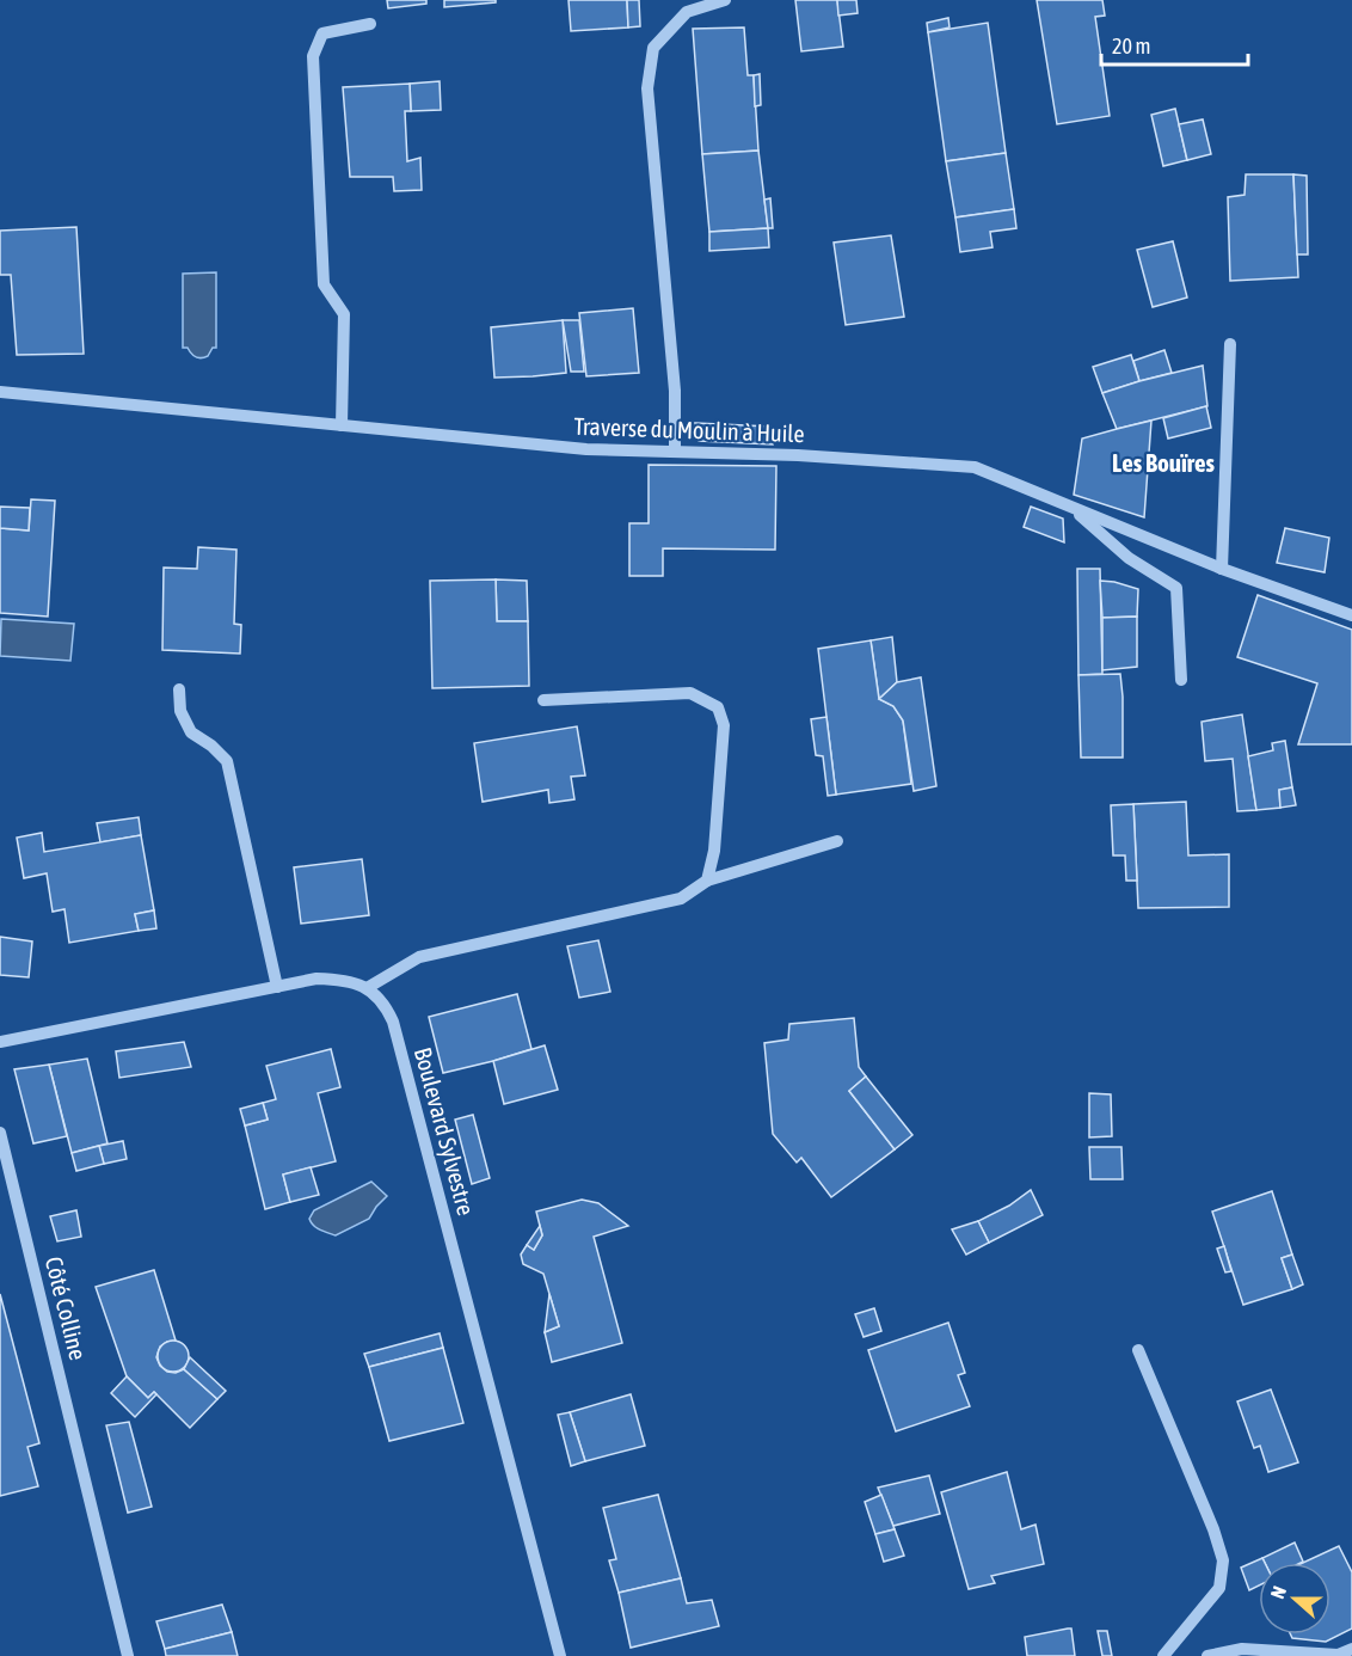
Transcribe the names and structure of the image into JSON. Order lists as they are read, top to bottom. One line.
{"streets":{"street":["Traverse du Moulin à Huile","Boulevard Sylvestre","Côté Colline"]},"districts":["Les Bouïres"],"scale_bar":"20 m","north":"left"}
